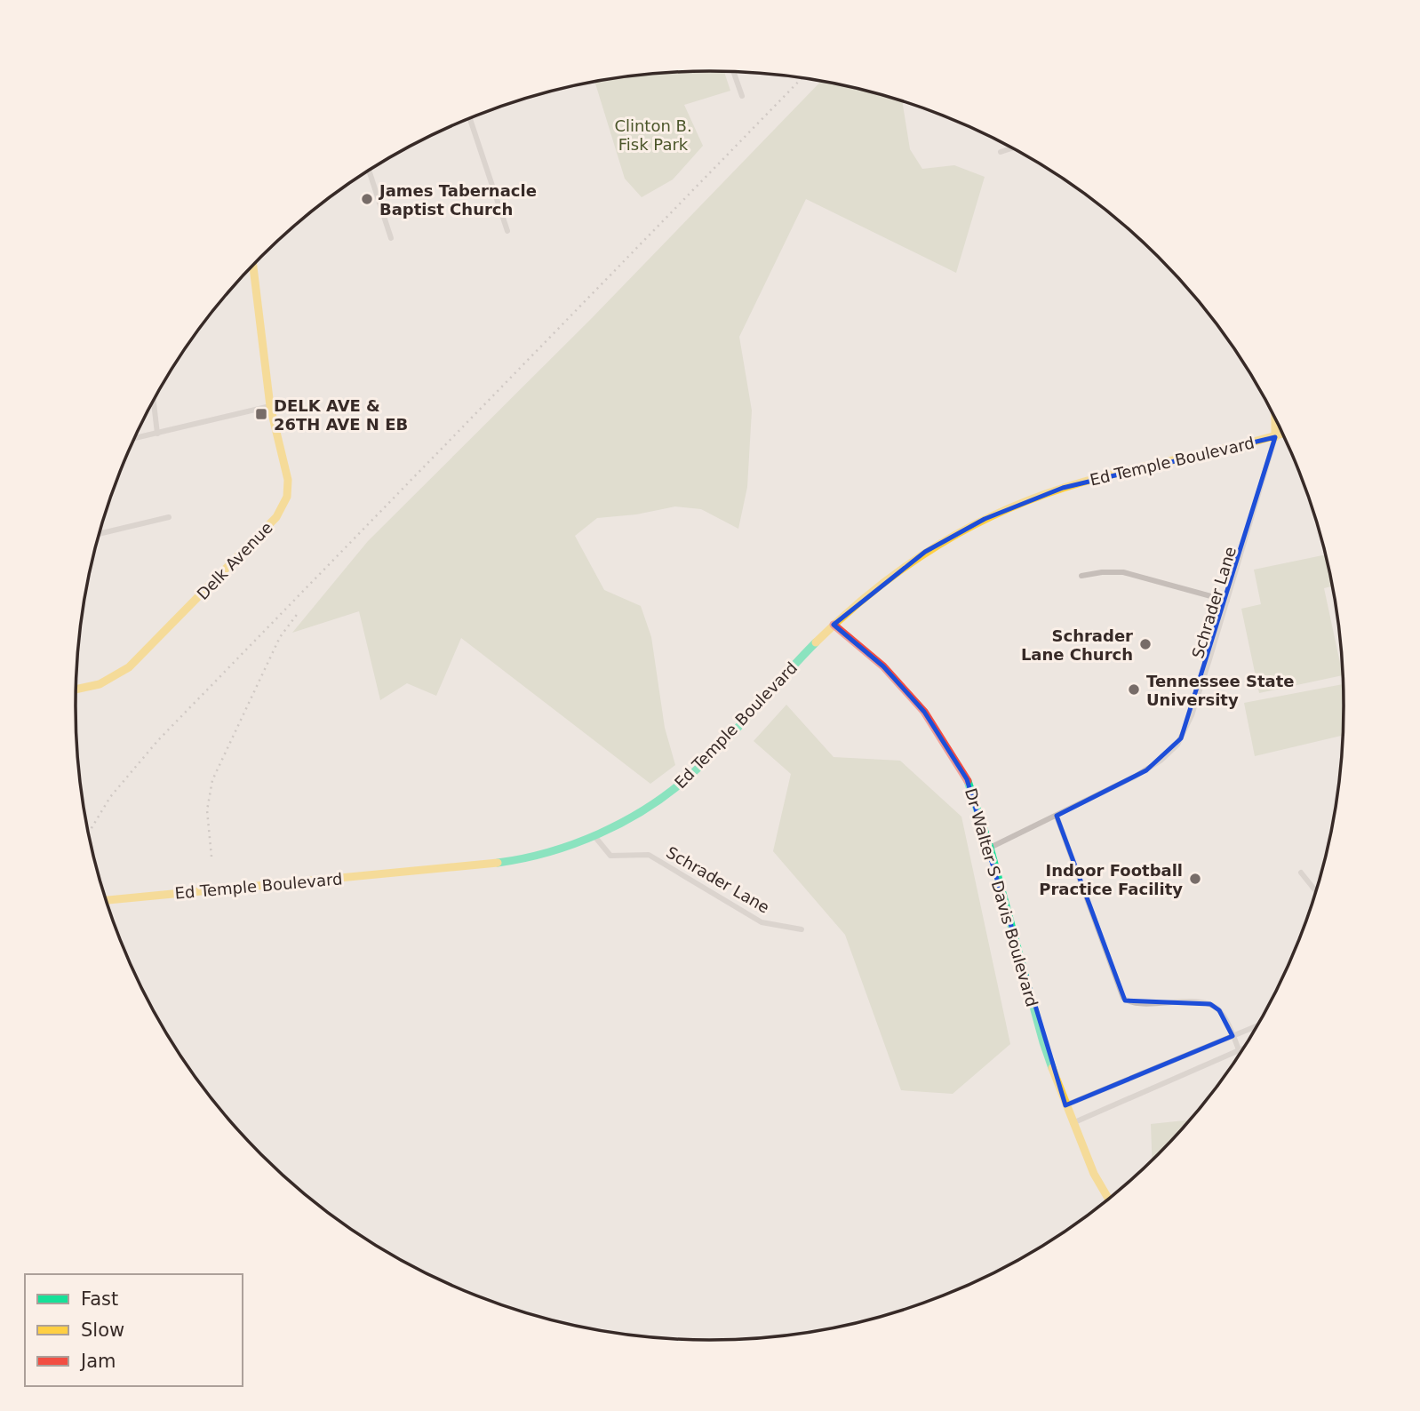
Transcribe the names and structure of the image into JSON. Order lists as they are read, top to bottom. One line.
{"streets":{"main road":["Ed Temple Boulevard","Delk Avenue","Dr Walter S Davis Boulevard"],"street":["Schrader Lane"]},"crossings":[["Ed Temple Boulevard","Schrader Lane"],["Ed Temple Boulevard","Dr Walter S Davis Boulevard"],["Schrader Lane","Dr Walter S Davis Boulevard"]],"parks":["Clinton B. Fisk Park"],"places":{"other":["James Tabernacle Baptist Church","Schrader Lane Church","Tennessee State University","Indoor Football Practice Facility"],"transit":["DELK AVE & 26TH AVE N EB"]},"legend":["Fast","Slow","Jam"]}
